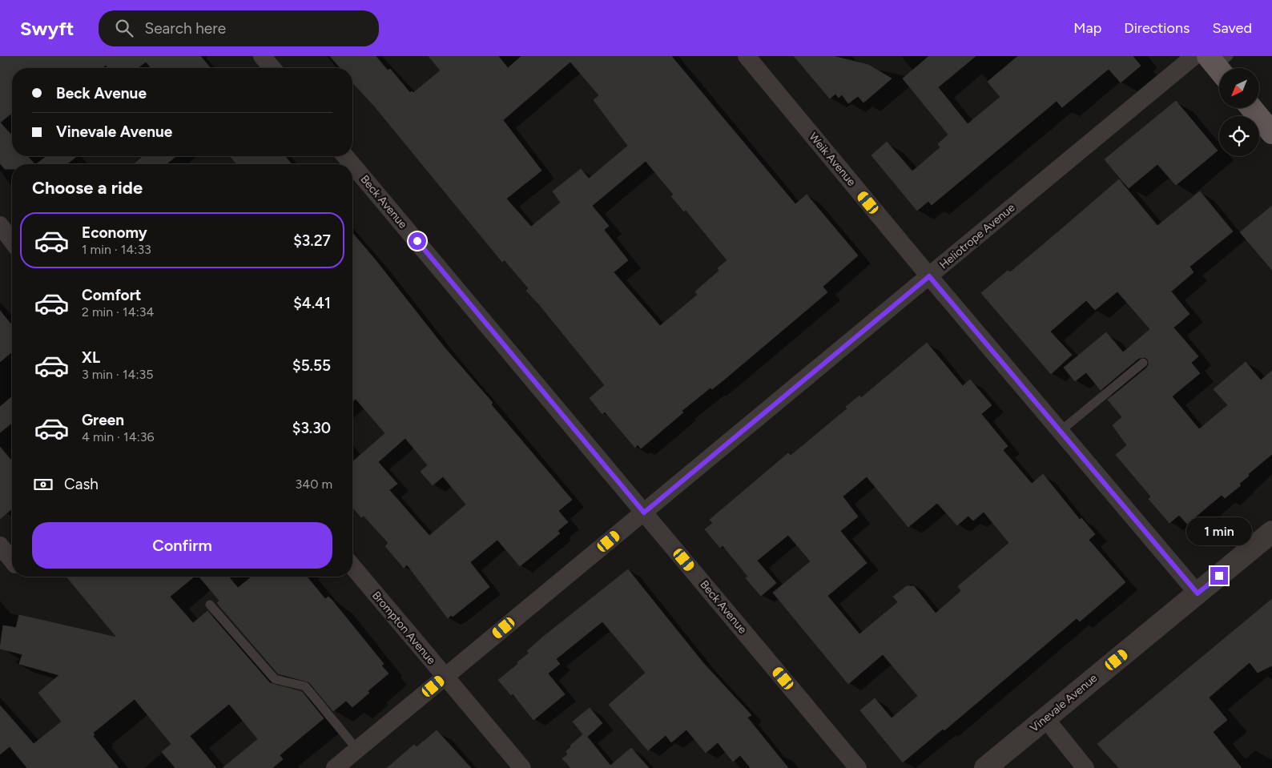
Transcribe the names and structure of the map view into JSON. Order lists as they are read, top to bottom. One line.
{"streets":{"street":["Weik Avenue","Beck Avenue","Heliotrope Avenue","Brompton Avenue","Vinevale Avenue"]},"crossings":[["Weik Avenue","Heliotrope Avenue"],["Weik Avenue","Vinevale Avenue"],["Beck Avenue","Heliotrope Avenue"],["Heliotrope Avenue","Brompton Avenue"]],"north":"bottom left","page":{"header":"Swyft","search":"Search here","nav":["Map","Directions","Saved"],"banner":["Beck Avenue","Vinevale Avenue"],"heading":"Choose a ride","list":[{"name":"Economy","note":"1 min · 14:33","value":"$3.27"},{"name":"Comfort","note":"2 min · 14:34","value":"$4.41"},{"name":"XL","note":"3 min · 14:35","value":"$5.55"},{"name":"Green","note":"4 min · 14:36","value":"$3.30"}],"pay":["Cash","340 m"],"buttons":"Confirm","bubble":"1 min"}}
